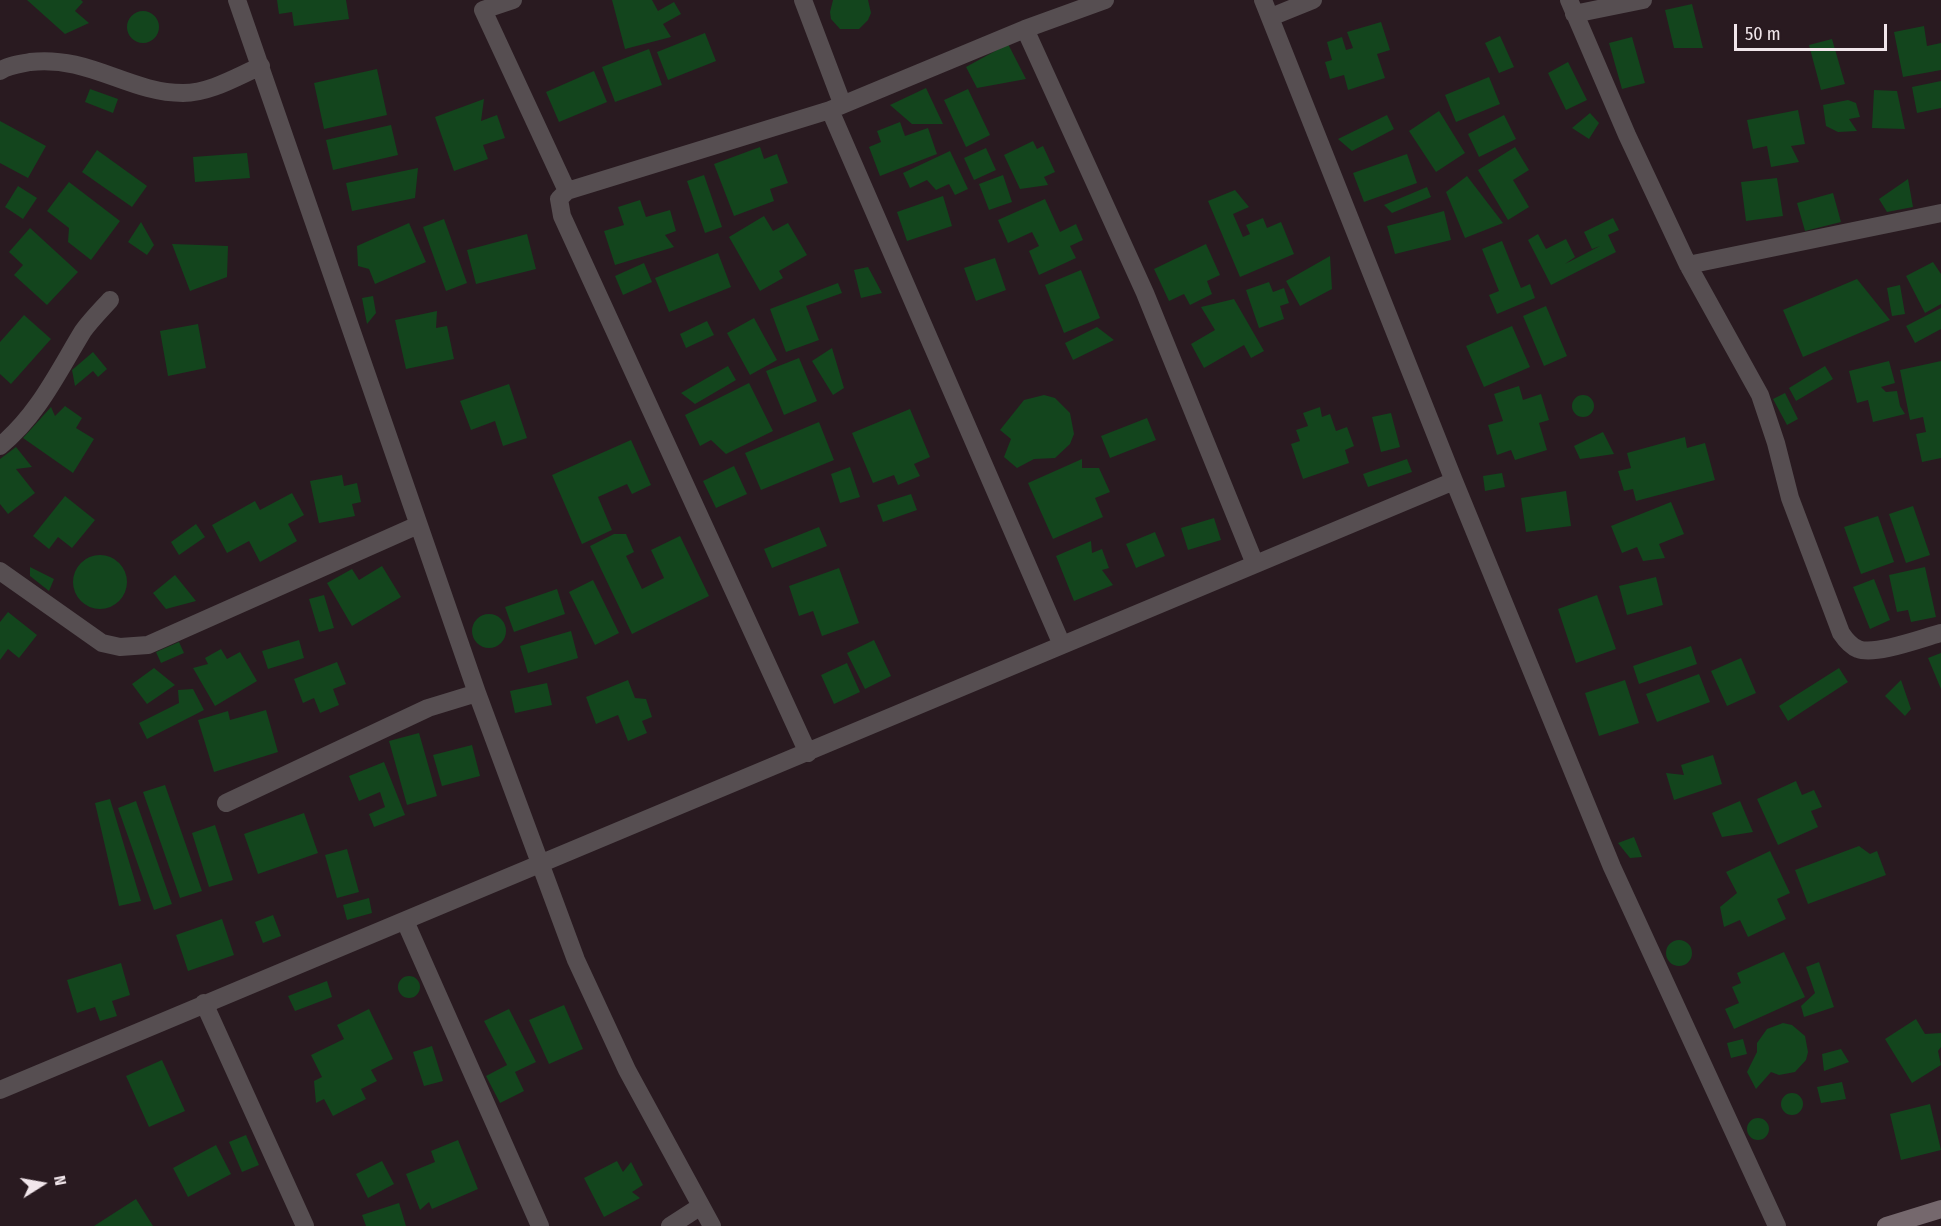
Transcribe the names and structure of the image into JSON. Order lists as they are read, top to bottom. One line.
{"scale_bar":"50 m","north":"right"}
